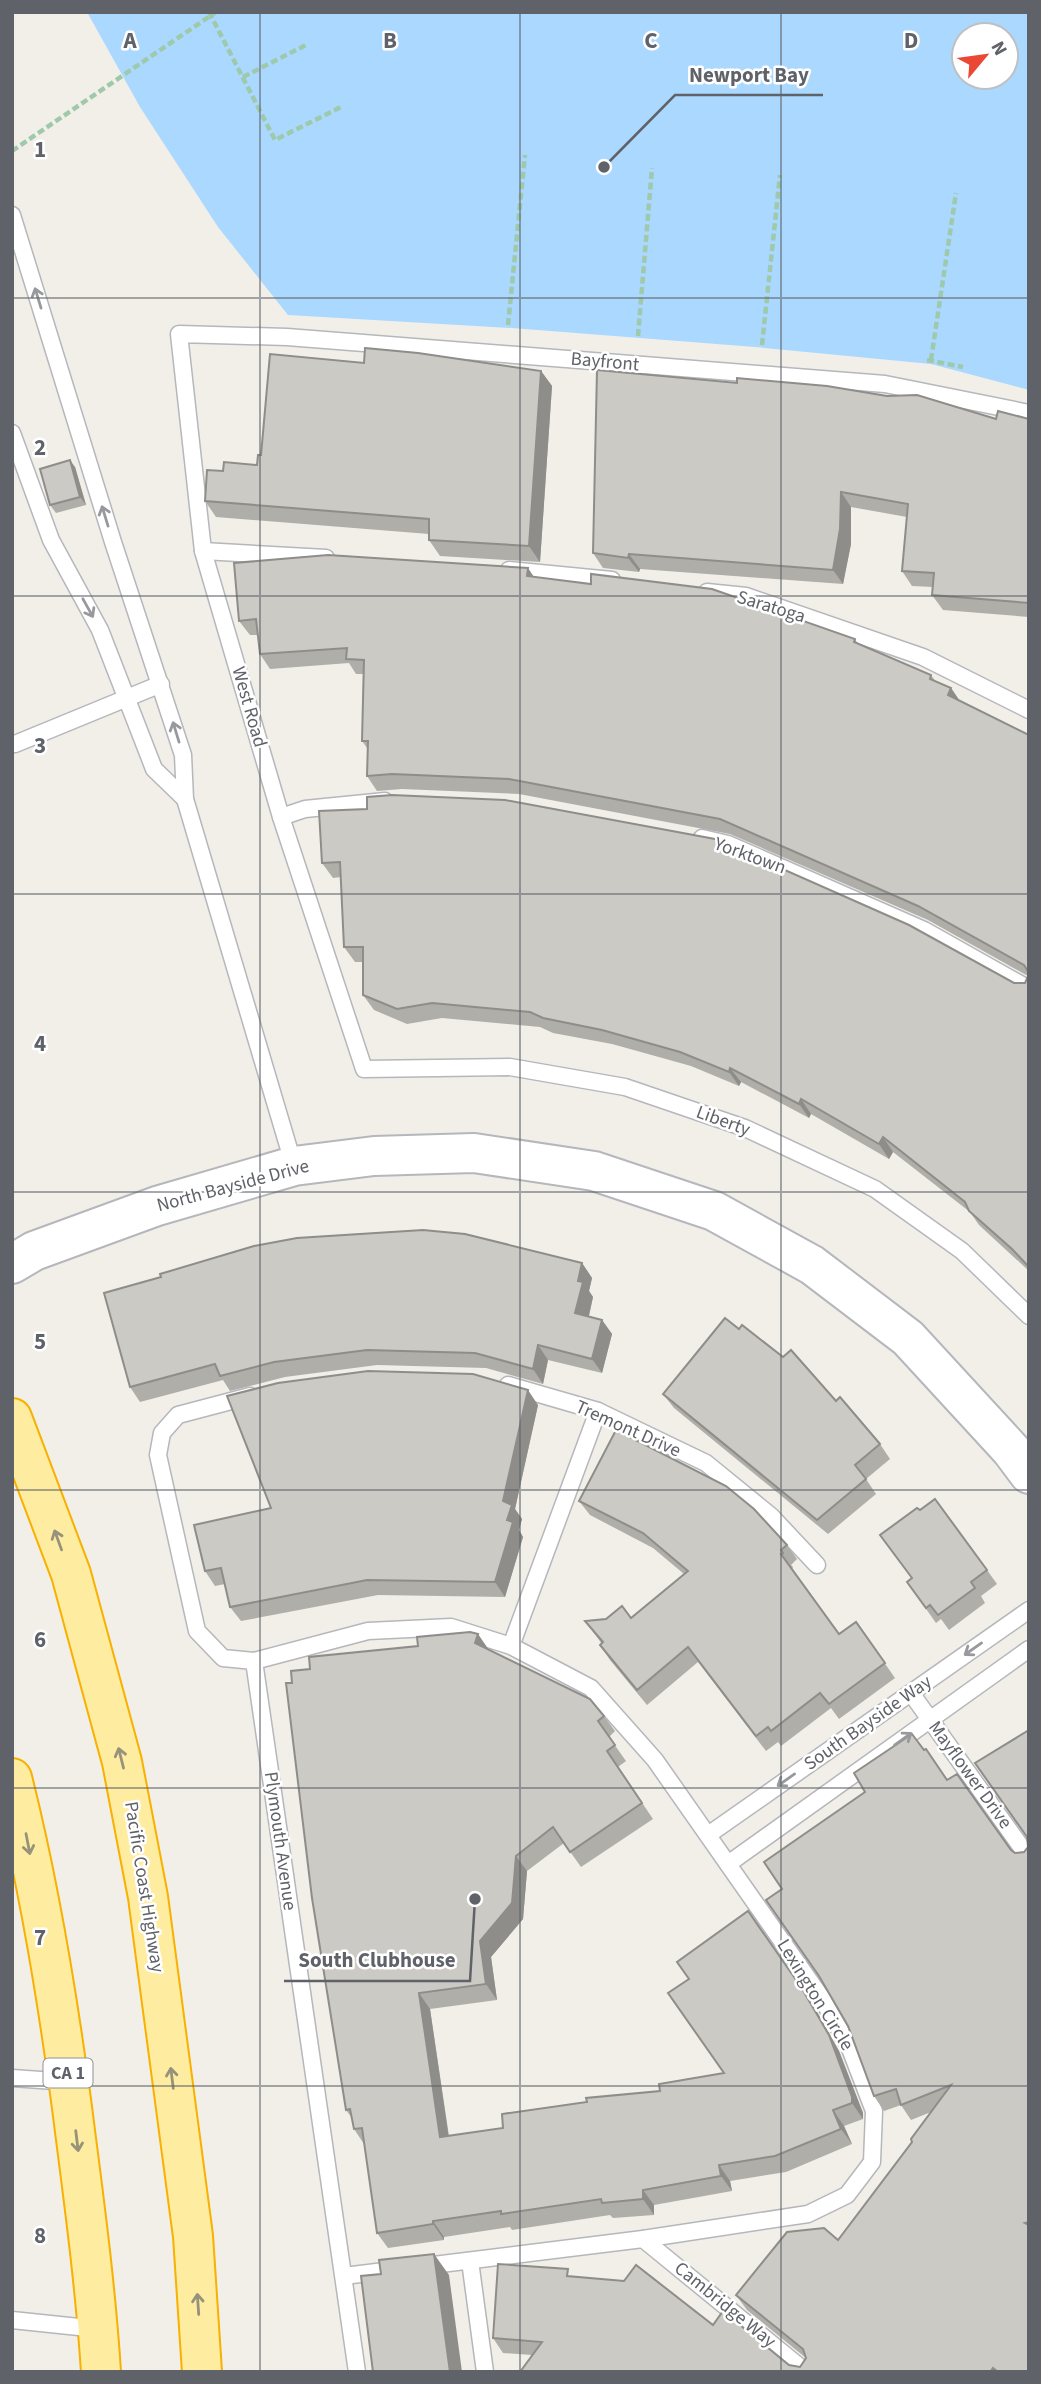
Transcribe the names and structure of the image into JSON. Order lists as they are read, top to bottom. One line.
{"streets":{"highway":["Pacific Coast Highway","CA 1"],"street":["North Bayside Drive"],"lane":["Bayfront","Saratoga","West Road","Yorktown","Liberty","Tremont Drive","South Bayside Way","Mayflower Drive","Plymouth Avenue","Lexington Circle","Cambridge Way"]},"crossings":[["Bayfront","West Road"],["West Road","Liberty"],["South Bayside Way","Mayflower Drive"],["South Bayside Way","Lexington Circle"],["Plymouth Avenue","Lexington Circle"],["Lexington Circle","Cambridge Way"]],"places":["Newport Bay","South Clubhouse"],"north":"top right","grid":{"columns":["A","B","C","D"],"rows":["1","2","3","4","5","6","7","8"]}}
